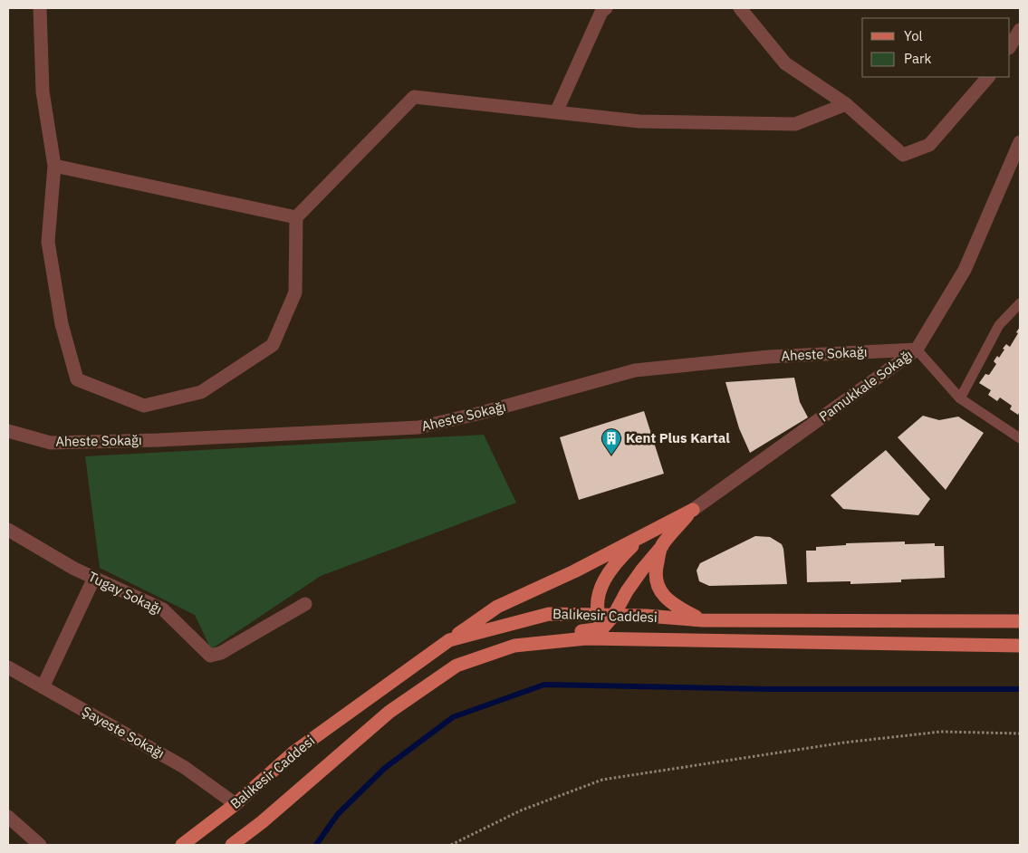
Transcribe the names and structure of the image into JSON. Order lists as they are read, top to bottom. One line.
{"streets":{"main road":["Balıkesir Caddesi"],"street":["Aheste Sokağı","Pamukkale Sokağı","Tugay Sokağı","Şayeste Sokağı"]},"crossings":[["Aheste Sokağı","Pamukkale Sokağı"],["Balıkesir Caddesi","Şayeste Sokağı"]],"places":{"building":["Kent Plus Kartal"]},"legend":["Yol","Park"]}
